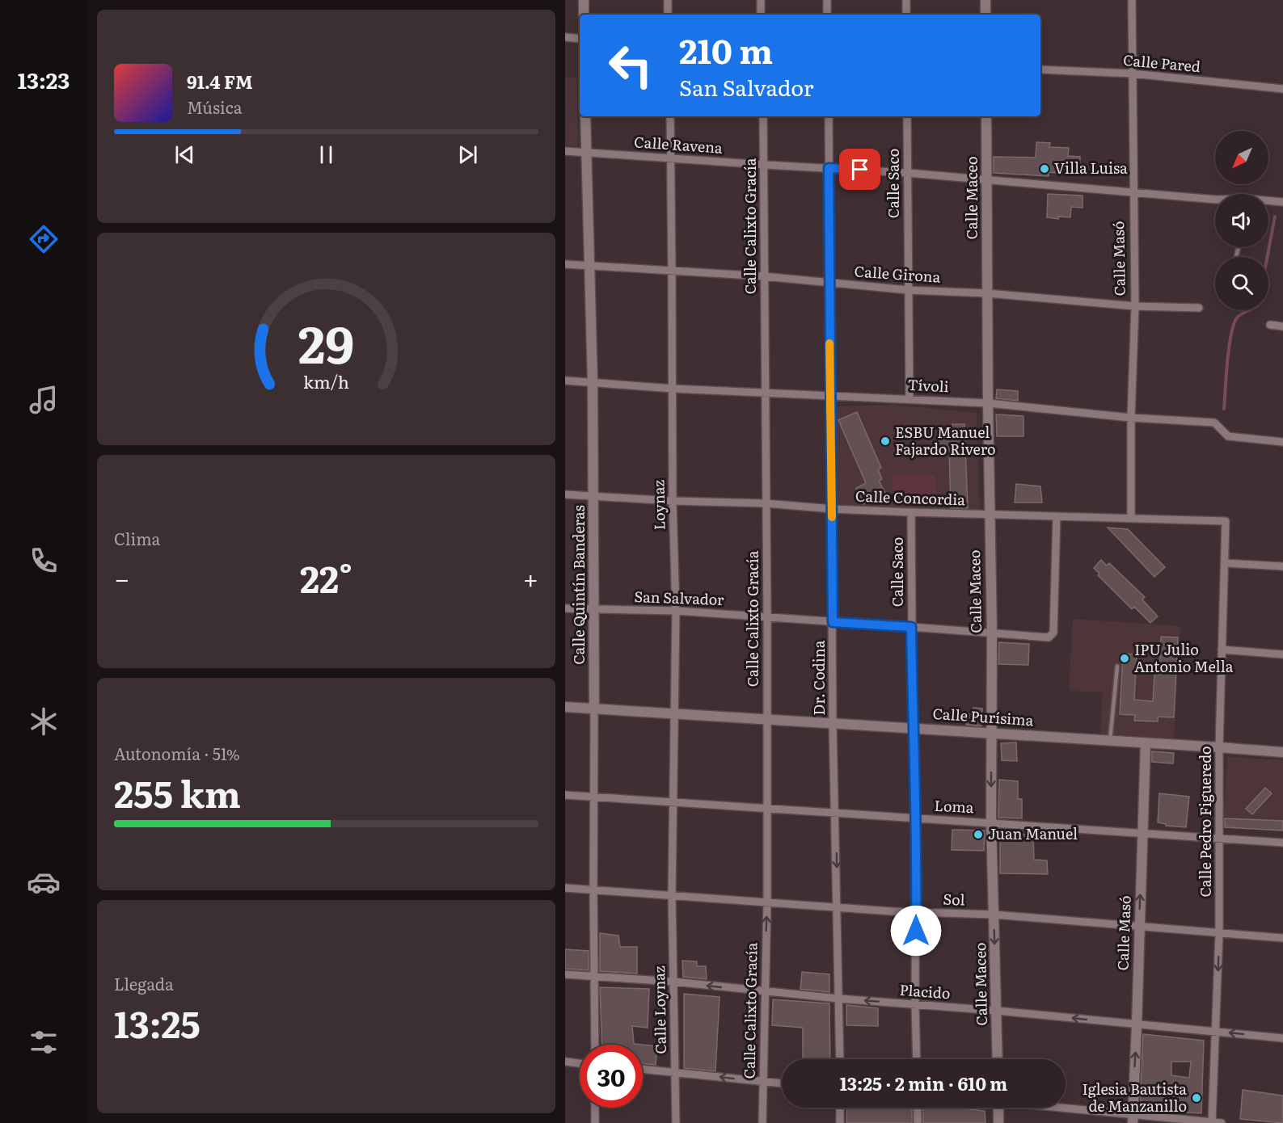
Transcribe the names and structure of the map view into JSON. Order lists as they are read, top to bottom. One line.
{"streets":{"street":["Calle Pared","Calle Ravena","Calle Saco","Calle Maceo","Calle Calixto Gracía","Calle Masó","Calle Girona","Tívoli","Calle Concordia","Loynaz","Calle Quintín Banderas","San Salvador","Dr. Codina","Calle Purísima","Loma","Calle Pedro Figueredo","Sol","Placido","Calle Loynaz"]},"crossings":[["Calle Pared","Calle Masó"],["Calle Ravena","Calle Saco"],["Calle Ravena","Calle Maceo"],["Calle Ravena","Calle Calixto Gracía"],["Calle Ravena","Calle Masó"],["Calle Ravena","Loynaz"],["Calle Ravena","Calle Quintín Banderas"],["Calle Ravena","Dr. Codina"],["Calle Saco","Calle Girona"],["Calle Saco","Tívoli"],["Calle Saco","Calle Concordia"],["Calle Saco","San Salvador"],["Calle Saco","Calle Purísima"],["Calle Saco","Loma"],["Calle Saco","Sol"],["Calle Saco","Placido"],["Calle Maceo","Calle Girona"],["Calle Maceo","Tívoli"],["Calle Maceo","Calle Concordia"],["Calle Maceo","San Salvador"],["Calle Maceo","Calle Purísima"],["Calle Maceo","Loma"],["Calle Maceo","Sol"],["Calle Maceo","Placido"],["Calle Calixto Gracía","Calle Girona"],["Calle Calixto Gracía","Tívoli"],["Calle Calixto Gracía","Calle Concordia"],["Calle Calixto Gracía","San Salvador"],["Calle Calixto Gracía","Calle Purísima"],["Calle Calixto Gracía","Loma"],["Calle Calixto Gracía","Sol"],["Calle Calixto Gracía","Placido"],["Calle Masó","Calle Girona"],["Calle Masó","Tívoli"],["Calle Masó","Calle Concordia"],["Calle Masó","Calle Purísima"],["Calle Masó","Loma"],["Calle Masó","Sol"],["Calle Masó","Placido"],["Calle Girona","Loynaz"],["Calle Girona","Calle Quintín Banderas"],["Calle Girona","Dr. Codina"],["Tívoli","Loynaz"],["Tívoli","Calle Quintín Banderas"],["Tívoli","Dr. Codina"],["Calle Concordia","Loynaz"],["Calle Concordia","Calle Quintín Banderas"],["Calle Concordia","San Salvador"],["Calle Concordia","Dr. Codina"],["Calle Concordia","Calle Pedro Figueredo"],["Loynaz","San Salvador"],["Loynaz","Calle Purísima"],["Loynaz","Loma"],["Loynaz","Sol"],["Loynaz","Calle Loynaz"],["Calle Quintín Banderas","San Salvador"],["Calle Quintín Banderas","Calle Purísima"],["Calle Quintín Banderas","Loma"],["Calle Quintín Banderas","Sol"],["Calle Quintín Banderas","Placido"],["San Salvador","Dr. Codina"],["Dr. Codina","Calle Purísima"],["Dr. Codina","Loma"],["Dr. Codina","Sol"],["Dr. Codina","Placido"],["Calle Purísima","Calle Pedro Figueredo"],["Loma","Calle Pedro Figueredo"],["Calle Pedro Figueredo","Sol"],["Calle Pedro Figueredo","Placido"],["Sol","Calle Loynaz"],["Placido","Calle Loynaz"]],"one_way":["Placido"],"places":["Villa Luisa","ESBU Manuel Fajardo Rivero","IPU Julio Antonio Mella","Juan Manuel","Iglesia Bautista de Manzanillo"],"north":"bottom left","page":{"tabs":"13:23","turn":["210 m","San Salvador"],"song":["91.4 FM","Música"],"tile":["Clima",["Autonomía · 51%","255 km"],["Llegada","13:25"]],"heat":["−","22°","+"],"limit":"30","trip":"13:25 · 2 min · 610 m","gauge":["29","km/h"]}}
